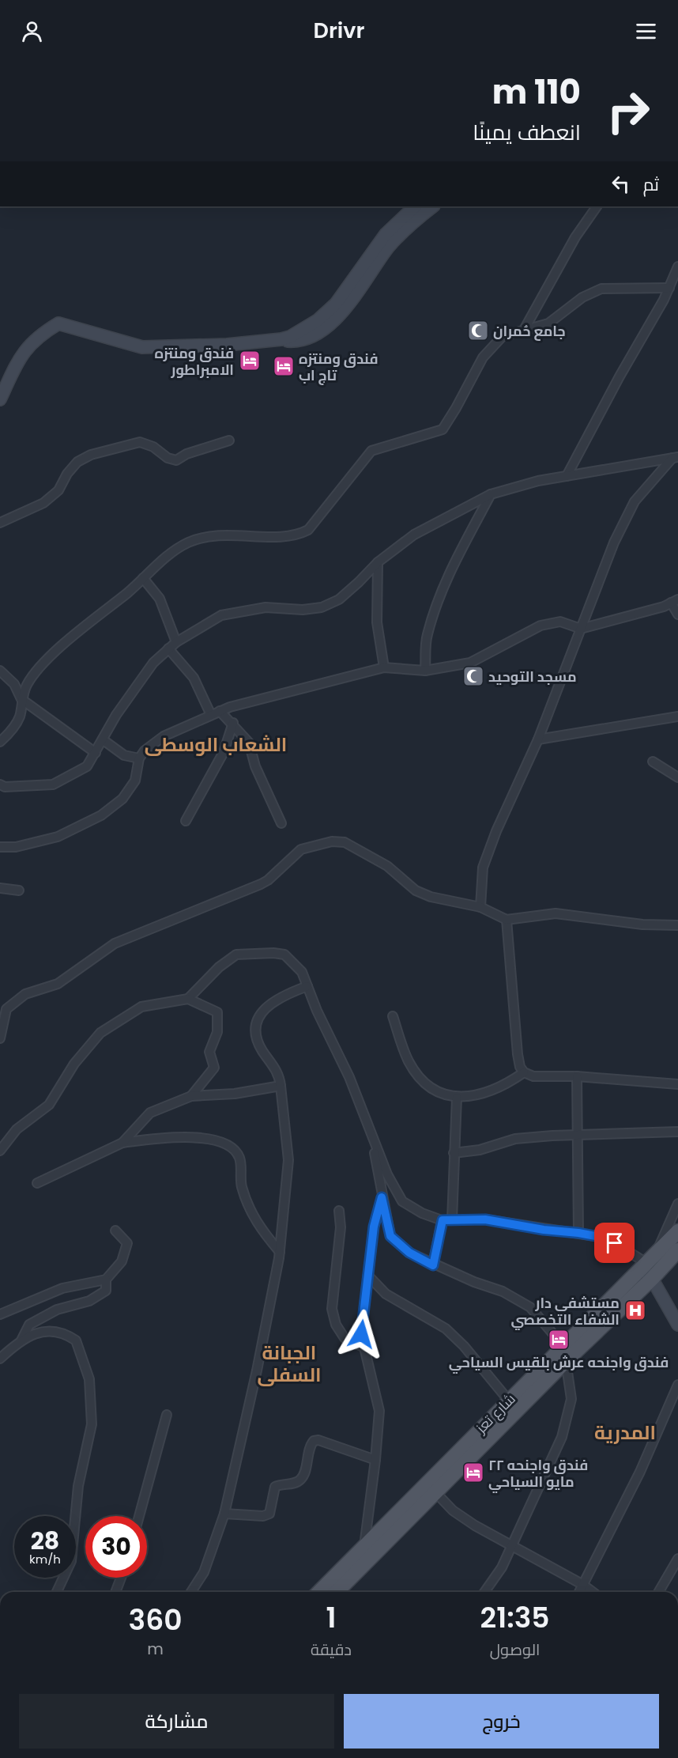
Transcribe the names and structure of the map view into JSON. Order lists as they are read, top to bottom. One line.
{"streets":{"main road":["شارع تعز"]},"districts":["الشعاب الوسطى","الجبانة السفلى","المدرية"],"places":{"mosque":["جامع حُمران","مسجد التوحيد"],"hotel":["فندق ومنتزه الامبراطور","فندق ومنتزه تاج اب","فندق واجنحه عرش بلقيس السياحي","فندق واجنحه ٢٢ مايو السياحي"],"hospital":["مستشفى دار الشفاء التخصصي"]},"page":{"header":"Drivr","turn":["110 m","انعطف يمينًا"],"then":"ثم","speed":"28 km/h","limit":"30","eta":["21:35","الوصول","1","دقيقة","360","m"],"buttons":["خروج","مشاركة"]}}
